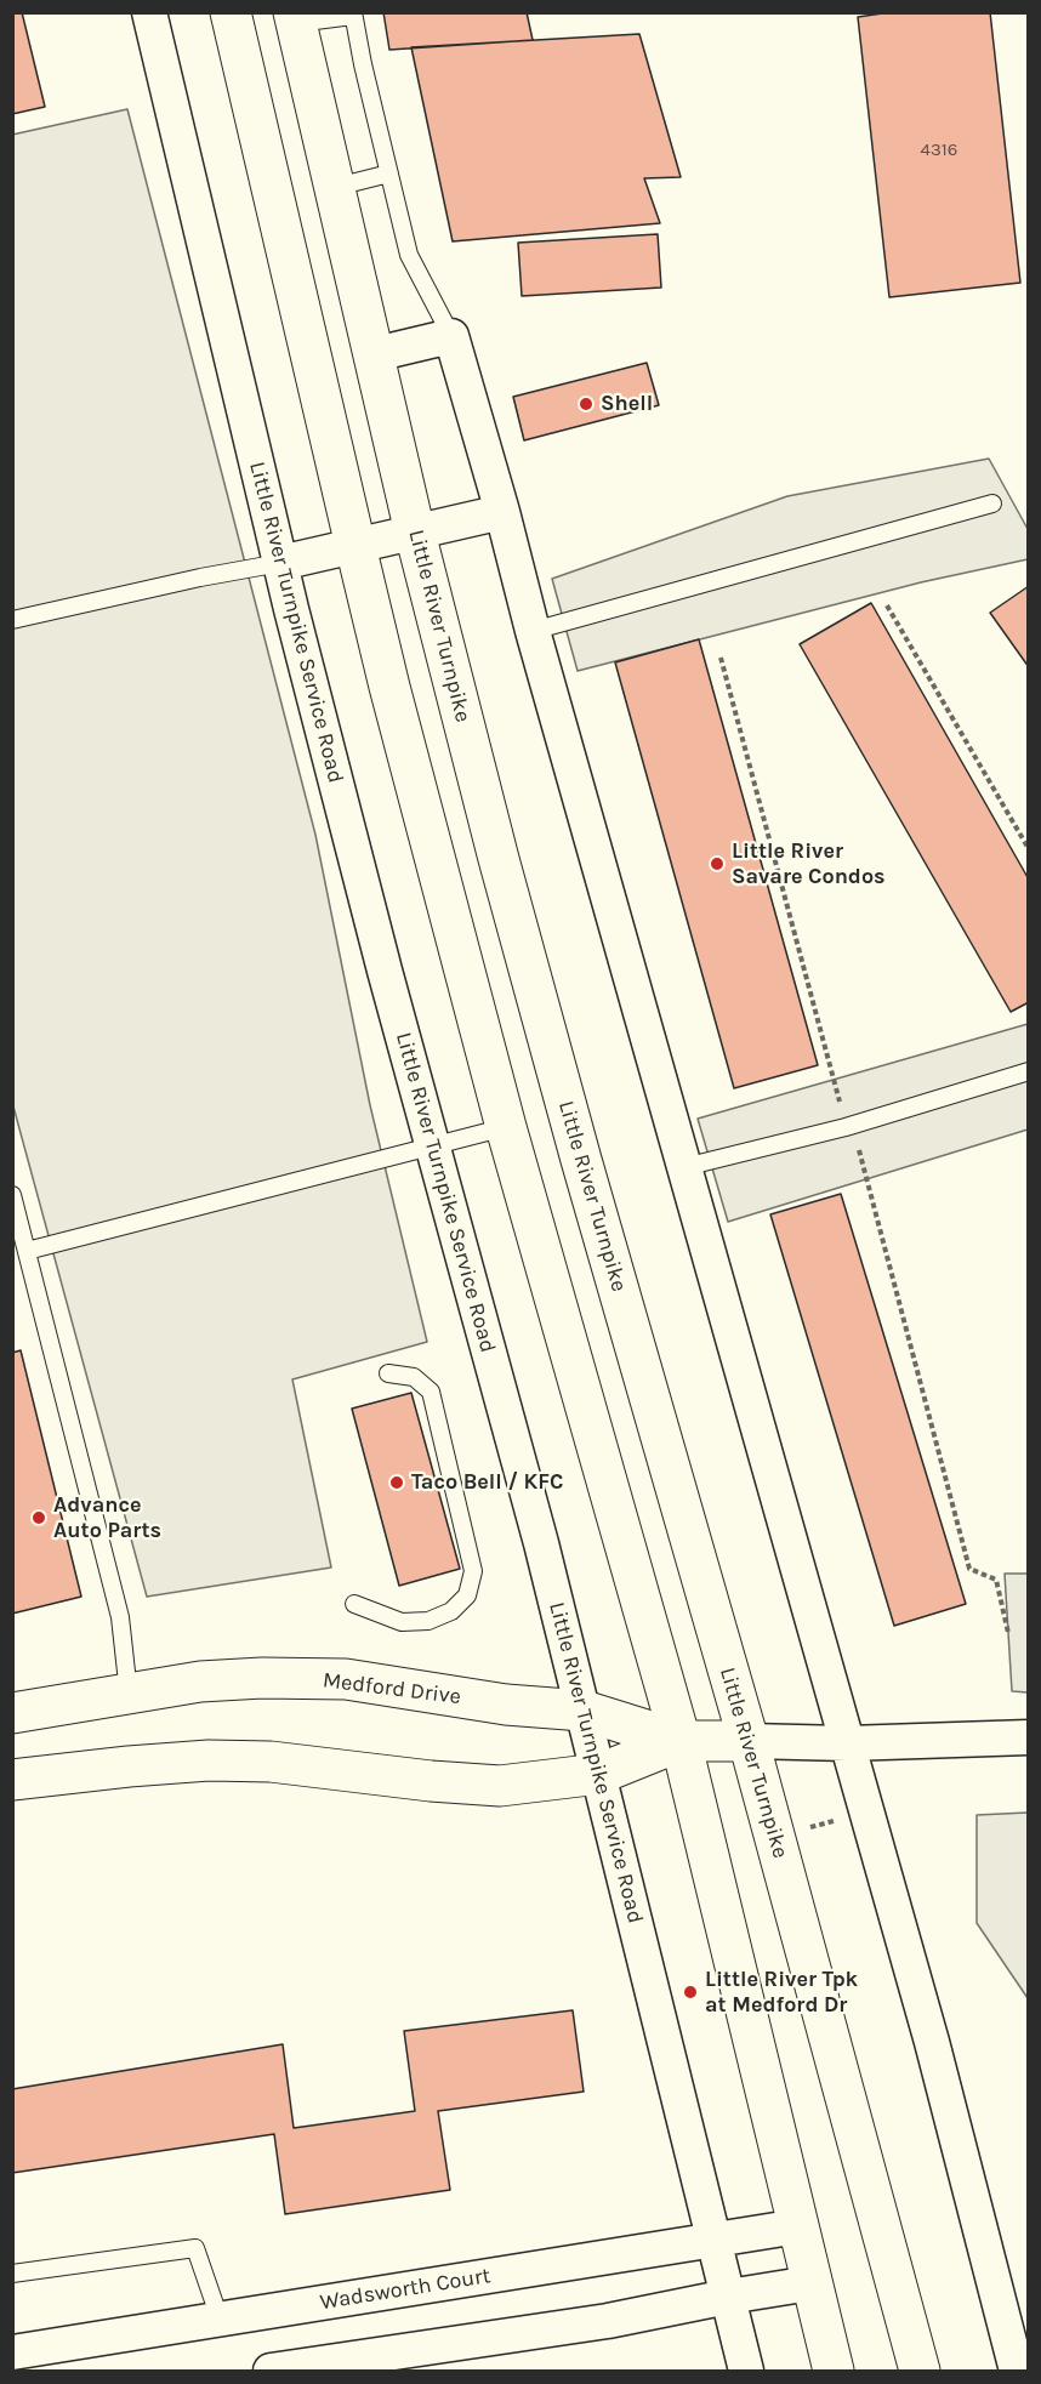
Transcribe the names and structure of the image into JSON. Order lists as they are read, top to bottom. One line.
{"streets":{"main road":["Little River Turnpike","Medford Drive"],"street":["Little River Turnpike Service Road","Wadsworth Court"]},"crossings":[["Little River Turnpike Service Road","Medford Drive"],["Little River Turnpike Service Road","Wadsworth Court"],["Little River Turnpike","Medford Drive"]],"places":["Shell","Little River Savare Condos","Taco Bell / KFC","Advance Auto Parts","Little River Tpk at Medford Dr"],"house_numbers":["4316"]}
